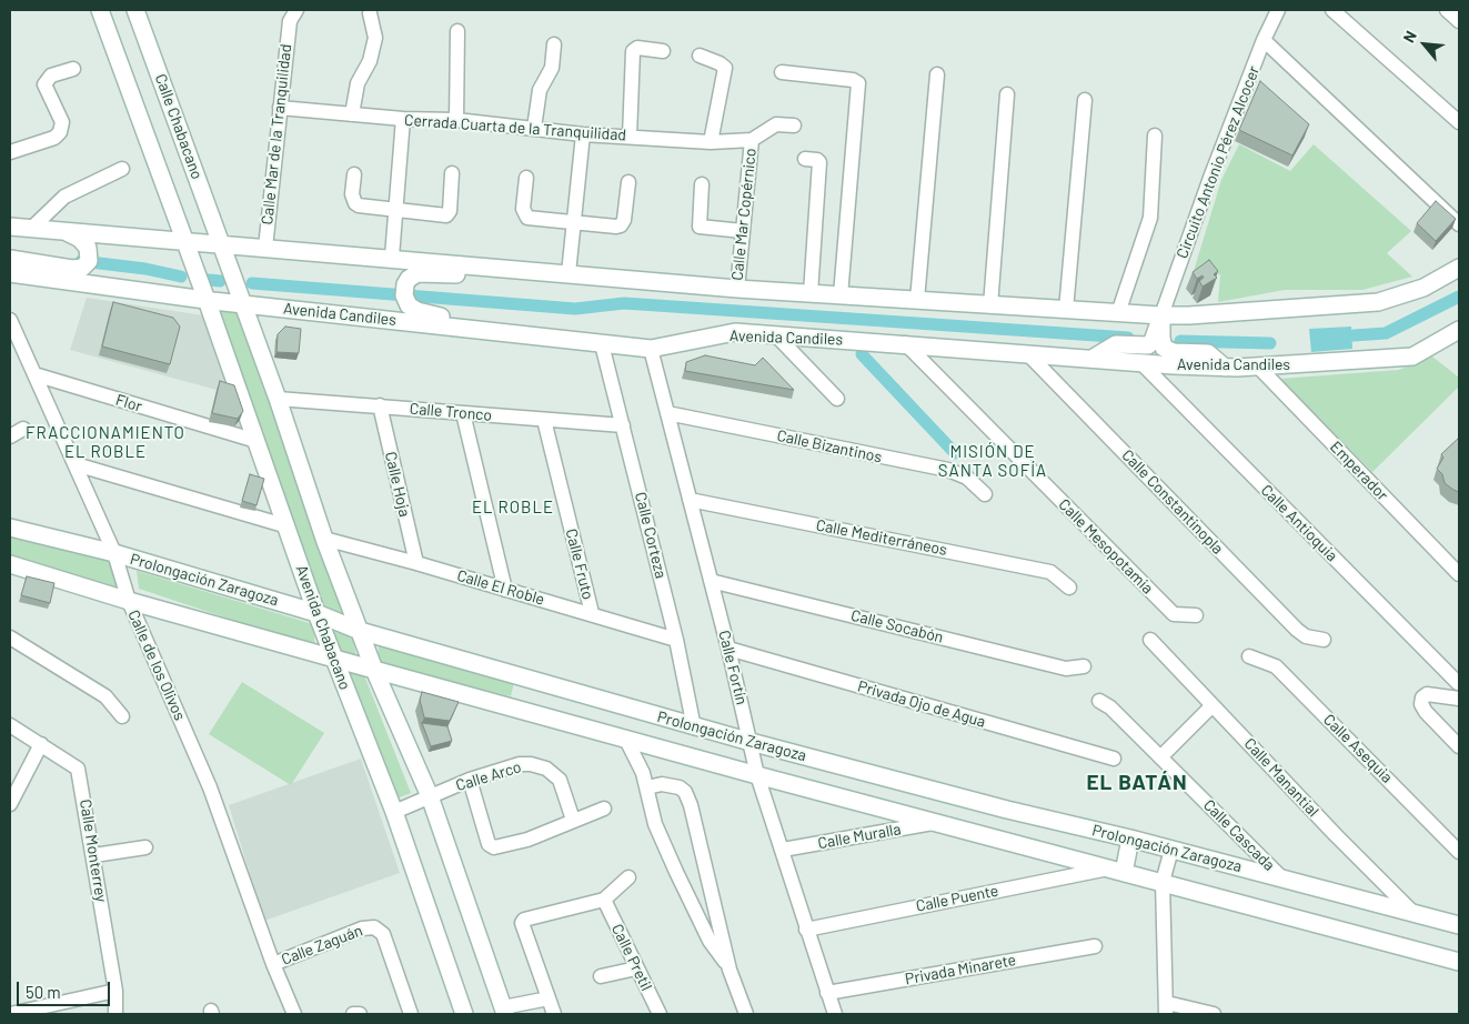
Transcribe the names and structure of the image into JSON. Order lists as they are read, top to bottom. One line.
{"streets":{"main road":["Calle Chabacano","Avenida Candiles","Prolongación Zaragoza","Avenida Chabacano"],"street":["Cerrada Cuarta de la Tranquilidad","Calle Mar de la Tranquilidad","Circuito Antonio Pérez Alcocer","Calle Mar Copérnico","Flor","Calle Tronco","Calle Bizantinos","Emperador","Calle Hoja","Calle Constantinopla","Calle Antioquia","Calle Corteza","Calle Mediterráneos","Calle Mesopotamia","Calle Fruto","Calle El Roble","Calle Socabón","Calle de los Olivos","Calle Fortín","Privada Ojo de Agua","Calle Asequia","Calle Arco","Calle Manantial","Calle Cascada","Calle Muralla","Calle Monterrey","Calle Puente","Calle Zaguán","Calle Pretil","Privada Minarete"]},"crossings":[["Calle Chabacano","Avenida Chabacano"],["Cerrada Cuarta de la Tranquilidad","Calle Mar de la Tranquilidad"],["Cerrada Cuarta de la Tranquilidad","Calle Mar Copérnico"],["Avenida Candiles","Emperador"],["Avenida Candiles","Calle Constantinopla"],["Avenida Candiles","Calle Antioquia"],["Avenida Candiles","Calle Corteza"],["Avenida Candiles","Calle Mesopotamia"],["Avenida Candiles","Avenida Chabacano"],["Avenida Candiles","Calle Fortín"],["Flor","Avenida Chabacano"],["Flor","Calle de los Olivos"],["Calle Tronco","Calle Hoja"],["Calle Tronco","Calle Corteza"],["Calle Tronco","Calle Fruto"],["Calle Tronco","Avenida Chabacano"],["Calle Bizantinos","Calle Fortín"],["Calle Hoja","Calle El Roble"],["Calle Corteza","Prolongación Zaragoza"],["Calle Corteza","Calle El Roble"],["Calle Mediterráneos","Calle Fortín"],["Calle Fruto","Calle El Roble"],["Prolongación Zaragoza","Avenida Chabacano"],["Prolongación Zaragoza","Calle de los Olivos"],["Prolongación Zaragoza","Calle Fortín"],["Prolongación Zaragoza","Calle Manantial"],["Prolongación Zaragoza","Calle Cascada"],["Prolongación Zaragoza","Calle Muralla"],["Prolongación Zaragoza","Calle Puente"],["Calle El Roble","Avenida Chabacano"],["Calle Socabón","Calle Fortín"],["Avenida Chabacano","Calle Arco"],["Calle de los Olivos","Calle Zaguán"],["Calle Fortín","Privada Ojo de Agua"],["Calle Fortín","Calle Muralla"],["Calle Fortín","Calle Puente"],["Calle Fortín","Privada Minarete"]],"districts":["FRACCIONAMIENTO EL ROBLE","MISIÓN DE SANTA SOFÍA","EL ROBLE","EL BATÁN"],"scale_bar":"50 m","north":"top left"}
